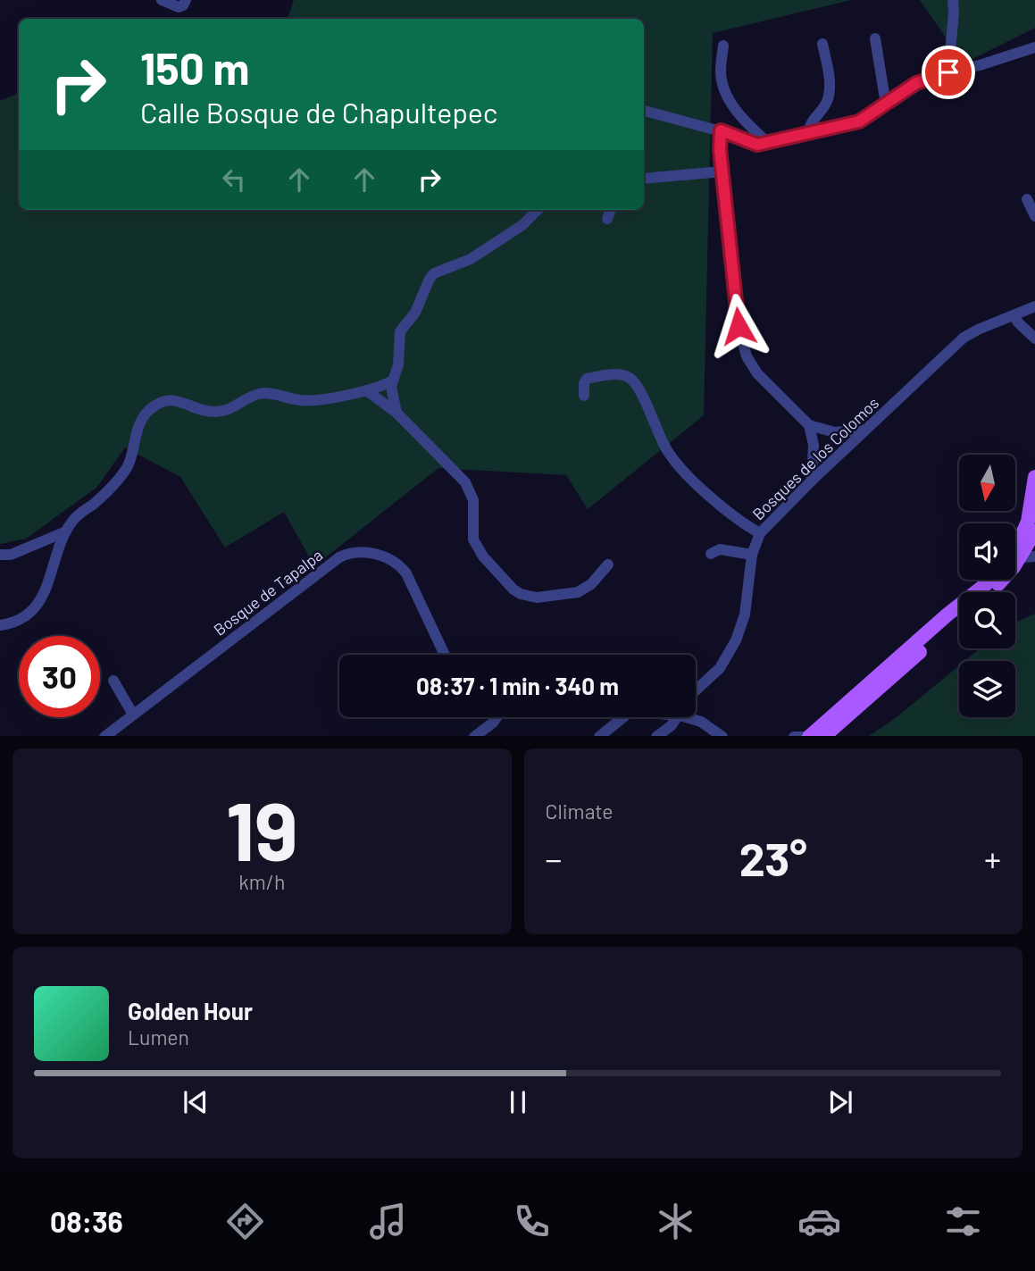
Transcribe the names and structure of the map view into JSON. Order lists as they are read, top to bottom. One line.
{"streets":{"street":["Bosques de los Colomos","Bosque de Tapalpa"]},"north":"bottom","page":{"turn":["150 m","Calle Bosque de Chapultepec"],"limit":"30","trip":"08:37 · 1 min · 340 m","tile":[["19","km/h"],"Climate"],"heat":["−","23°","+"],"song":["Golden Hour","Lumen"],"tabs":"08:36"}}
